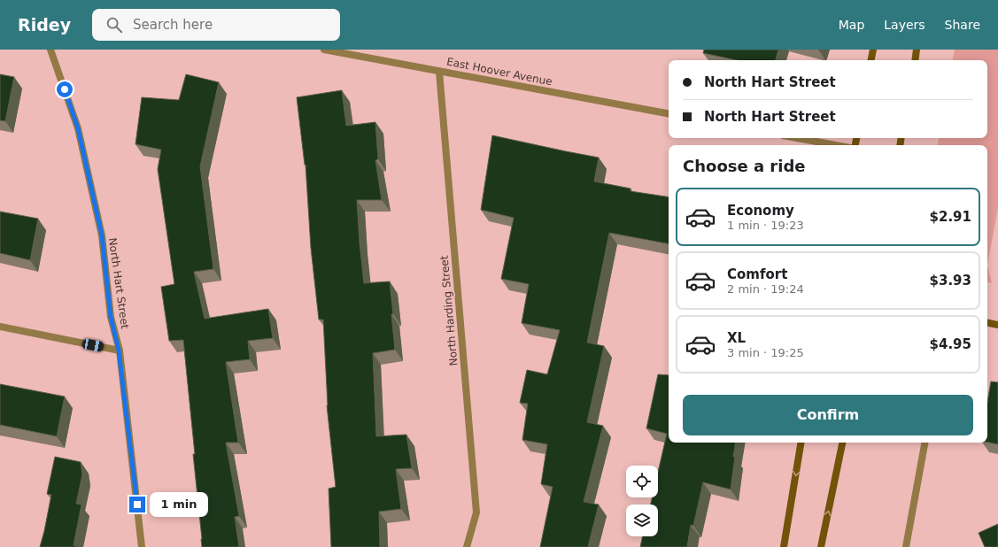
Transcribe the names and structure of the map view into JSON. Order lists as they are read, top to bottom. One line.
{"streets":{"street":["East Hoover Avenue","North Hart Street","North Harding Street"]},"crossings":[["East Hoover Avenue","North Harding Street"]],"page":{"header":"Ridey","search":"Search here","nav":["Map","Layers","Share"],"banner":["North Hart Street","North Hart Street"],"heading":"Choose a ride","list":[{"name":"Economy","note":"1 min · 19:23","value":"$2.91"},{"name":"Comfort","note":"2 min · 19:24","value":"$3.93"},{"name":"XL","note":"3 min · 19:25","value":"$4.95"}],"buttons":"Confirm","bubble":"1 min"}}
